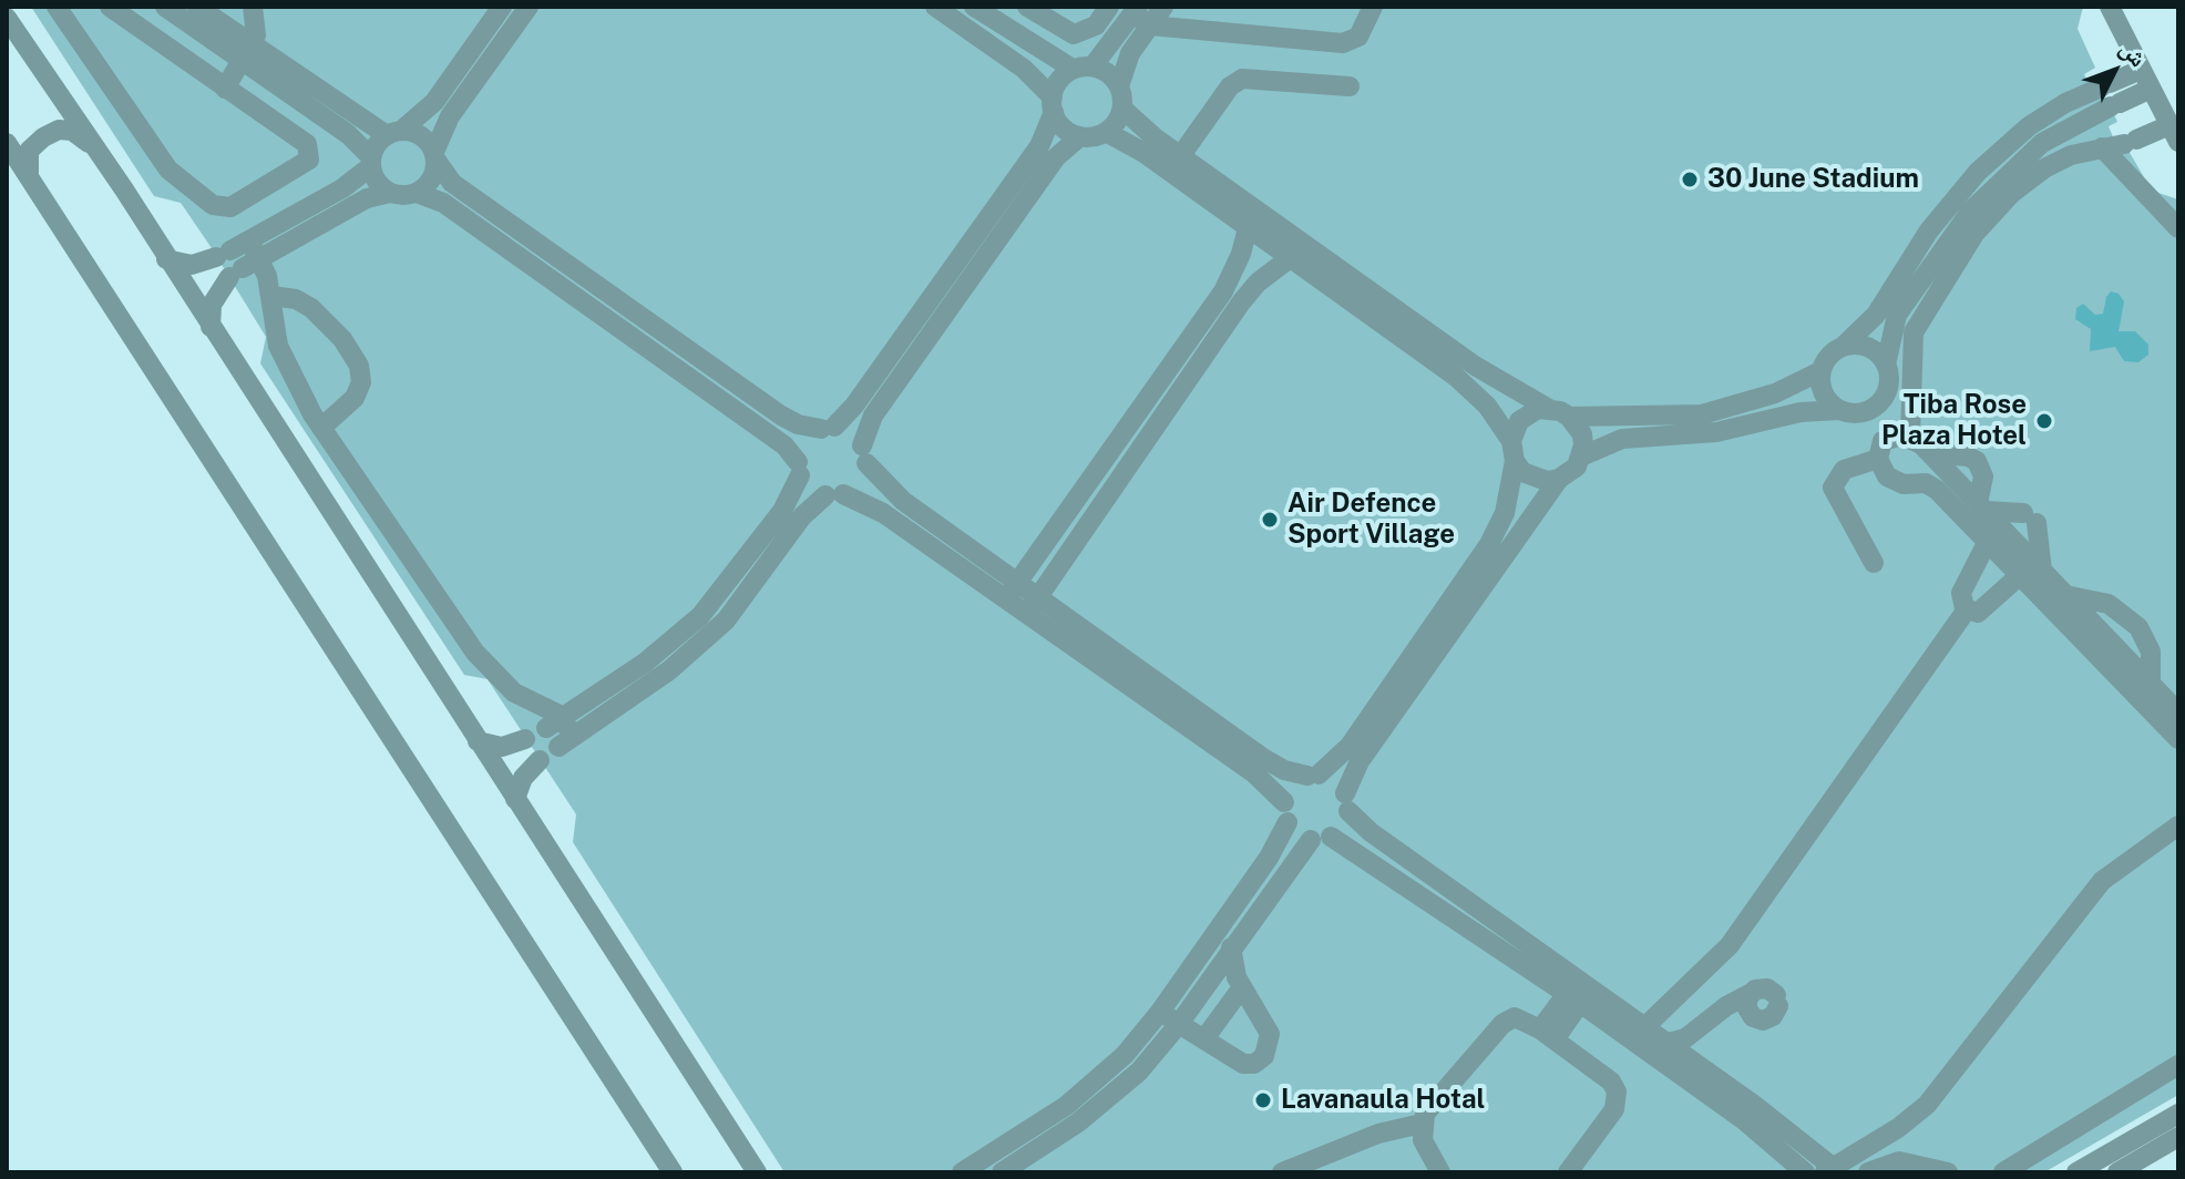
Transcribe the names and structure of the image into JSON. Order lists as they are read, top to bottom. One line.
{"places":["30 June Stadium","Tiba Rose Plaza Hotel","Air Defence Sport Village","Lavanaula Hotal"],"north":"top right"}
